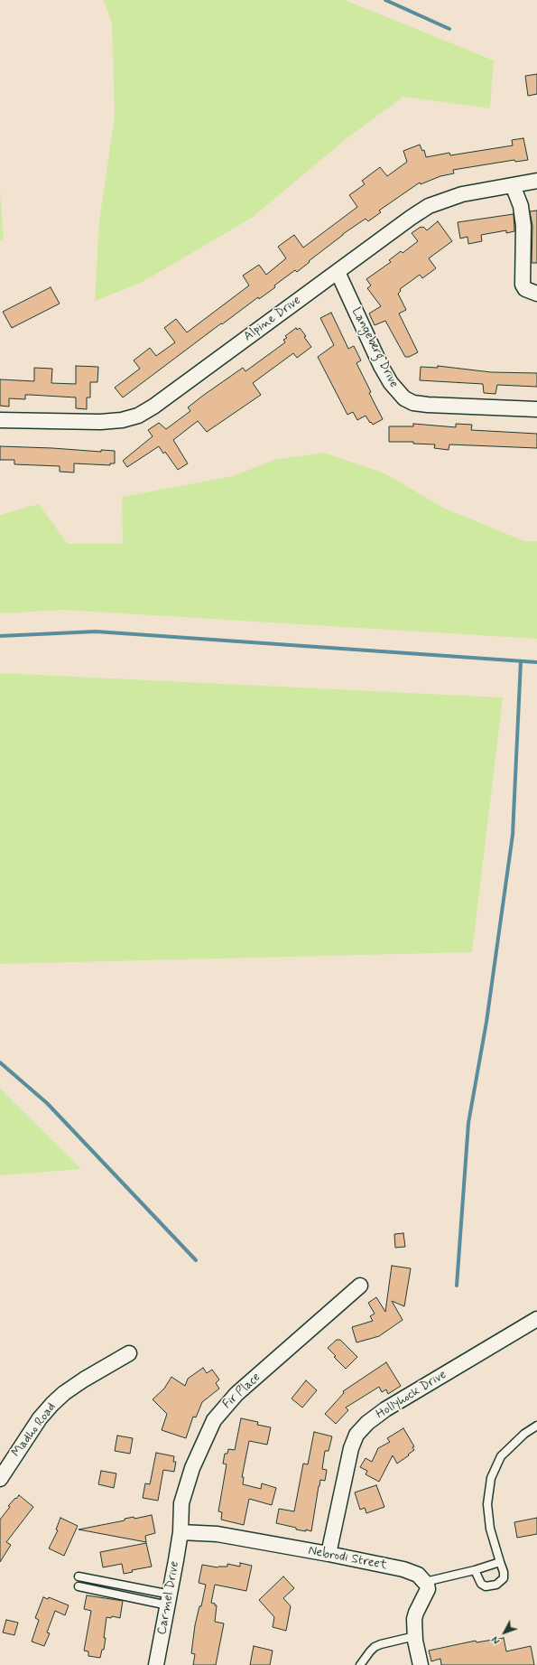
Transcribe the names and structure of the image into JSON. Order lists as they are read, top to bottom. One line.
{"streets":{"street":["Alpine Drive","Langeberg Drive","Fir Place","Hollyhock Drive","Madho Road","Nebrodi Street","Carmel Drive"]},"crossings":[["Alpine Drive","Langeberg Drive"],["Fir Place","Nebrodi Street"],["Fir Place","Carmel Drive"],["Hollyhock Drive","Nebrodi Street"],["Nebrodi Street","Carmel Drive"]],"north":"bottom left"}
